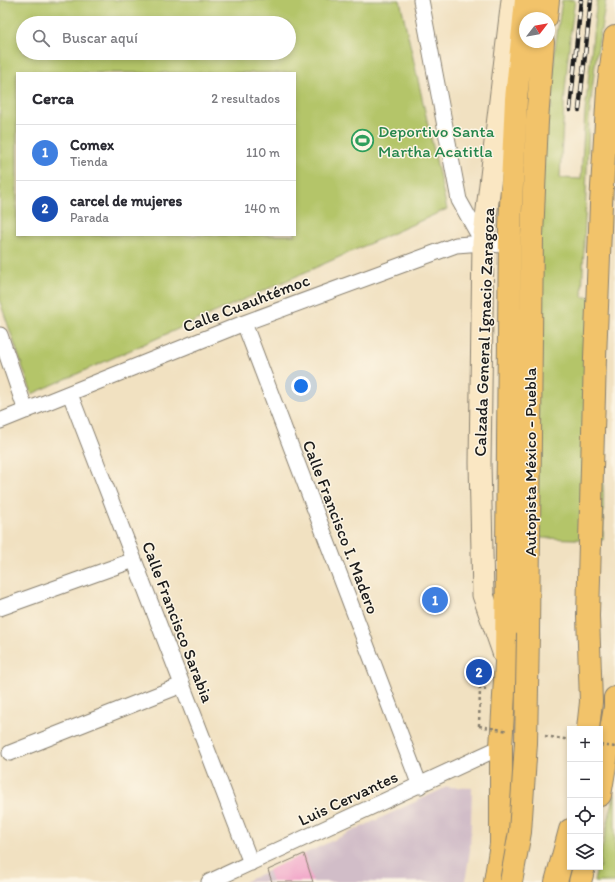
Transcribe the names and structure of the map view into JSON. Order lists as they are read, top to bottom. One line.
{"streets":{"highway":["Calzada General Ignacio Zaragoza","Autopista México - Puebla"],"street":["Calle Cuauhtémoc","Calle Francisco I. Madero","Calle Francisco Sarabia","Luis Cervantes"]},"crossings":[["Calle Cuauhtémoc","Calzada General Ignacio Zaragoza"],["Calle Cuauhtémoc","Calle Francisco I. Madero"],["Calle Cuauhtémoc","Calle Francisco Sarabia"],["Calzada General Ignacio Zaragoza","Luis Cervantes"],["Calle Francisco I. Madero","Luis Cervantes"],["Calle Francisco Sarabia","Luis Cervantes"]],"places":{"sports":["Deportivo Santa Martha Acatitla"]},"north":"top right","page":{"search":"Buscar aquí","heading":["Cerca","2 resultados"],"list":[{"mark":"1","name":"Comex","note":"Tienda","value":"110 m"},{"mark":"2","name":"carcel de mujeres","note":"Parada","value":"140 m"}],"pins":["1","2"],"map_buttons":["+","−"]}}
